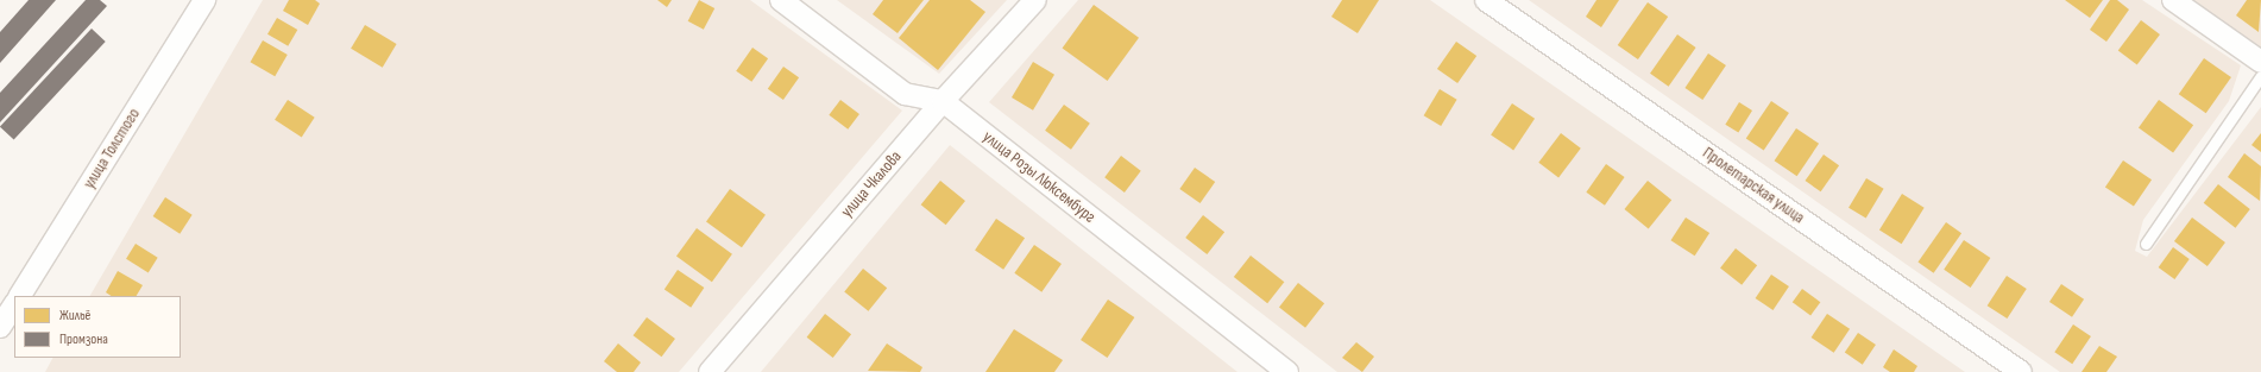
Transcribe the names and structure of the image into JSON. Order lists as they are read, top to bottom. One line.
{"streets":{"street":["улица Толстого","улица Розы Люксембург","улица Чкалова","Пролетарская улица"]},"crossings":[["улица Розы Люксембург","улица Чкалова"]],"legend":["Жильё","Промзона"]}
